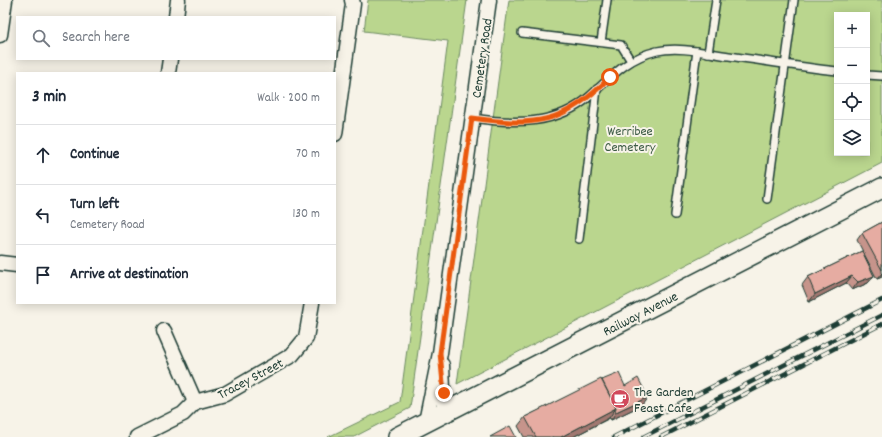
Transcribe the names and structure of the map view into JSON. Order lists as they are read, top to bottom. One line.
{"streets":{"street":["Cemetery Road","Railway Avenue","Tracey Street"]},"crossings":[["Cemetery Road","Railway Avenue"]],"parks":["Werribee Cemetery"],"places":{"cafe":["The Garden Feast Cafe"]},"page":{"map_buttons":["+","−"],"search":"Search here","heading":["3 min","Walk · 200 m"],"list":[["Continue","70 m"],["Turn left","Cemetery Road","130 m"],"Arrive at destination"]}}
